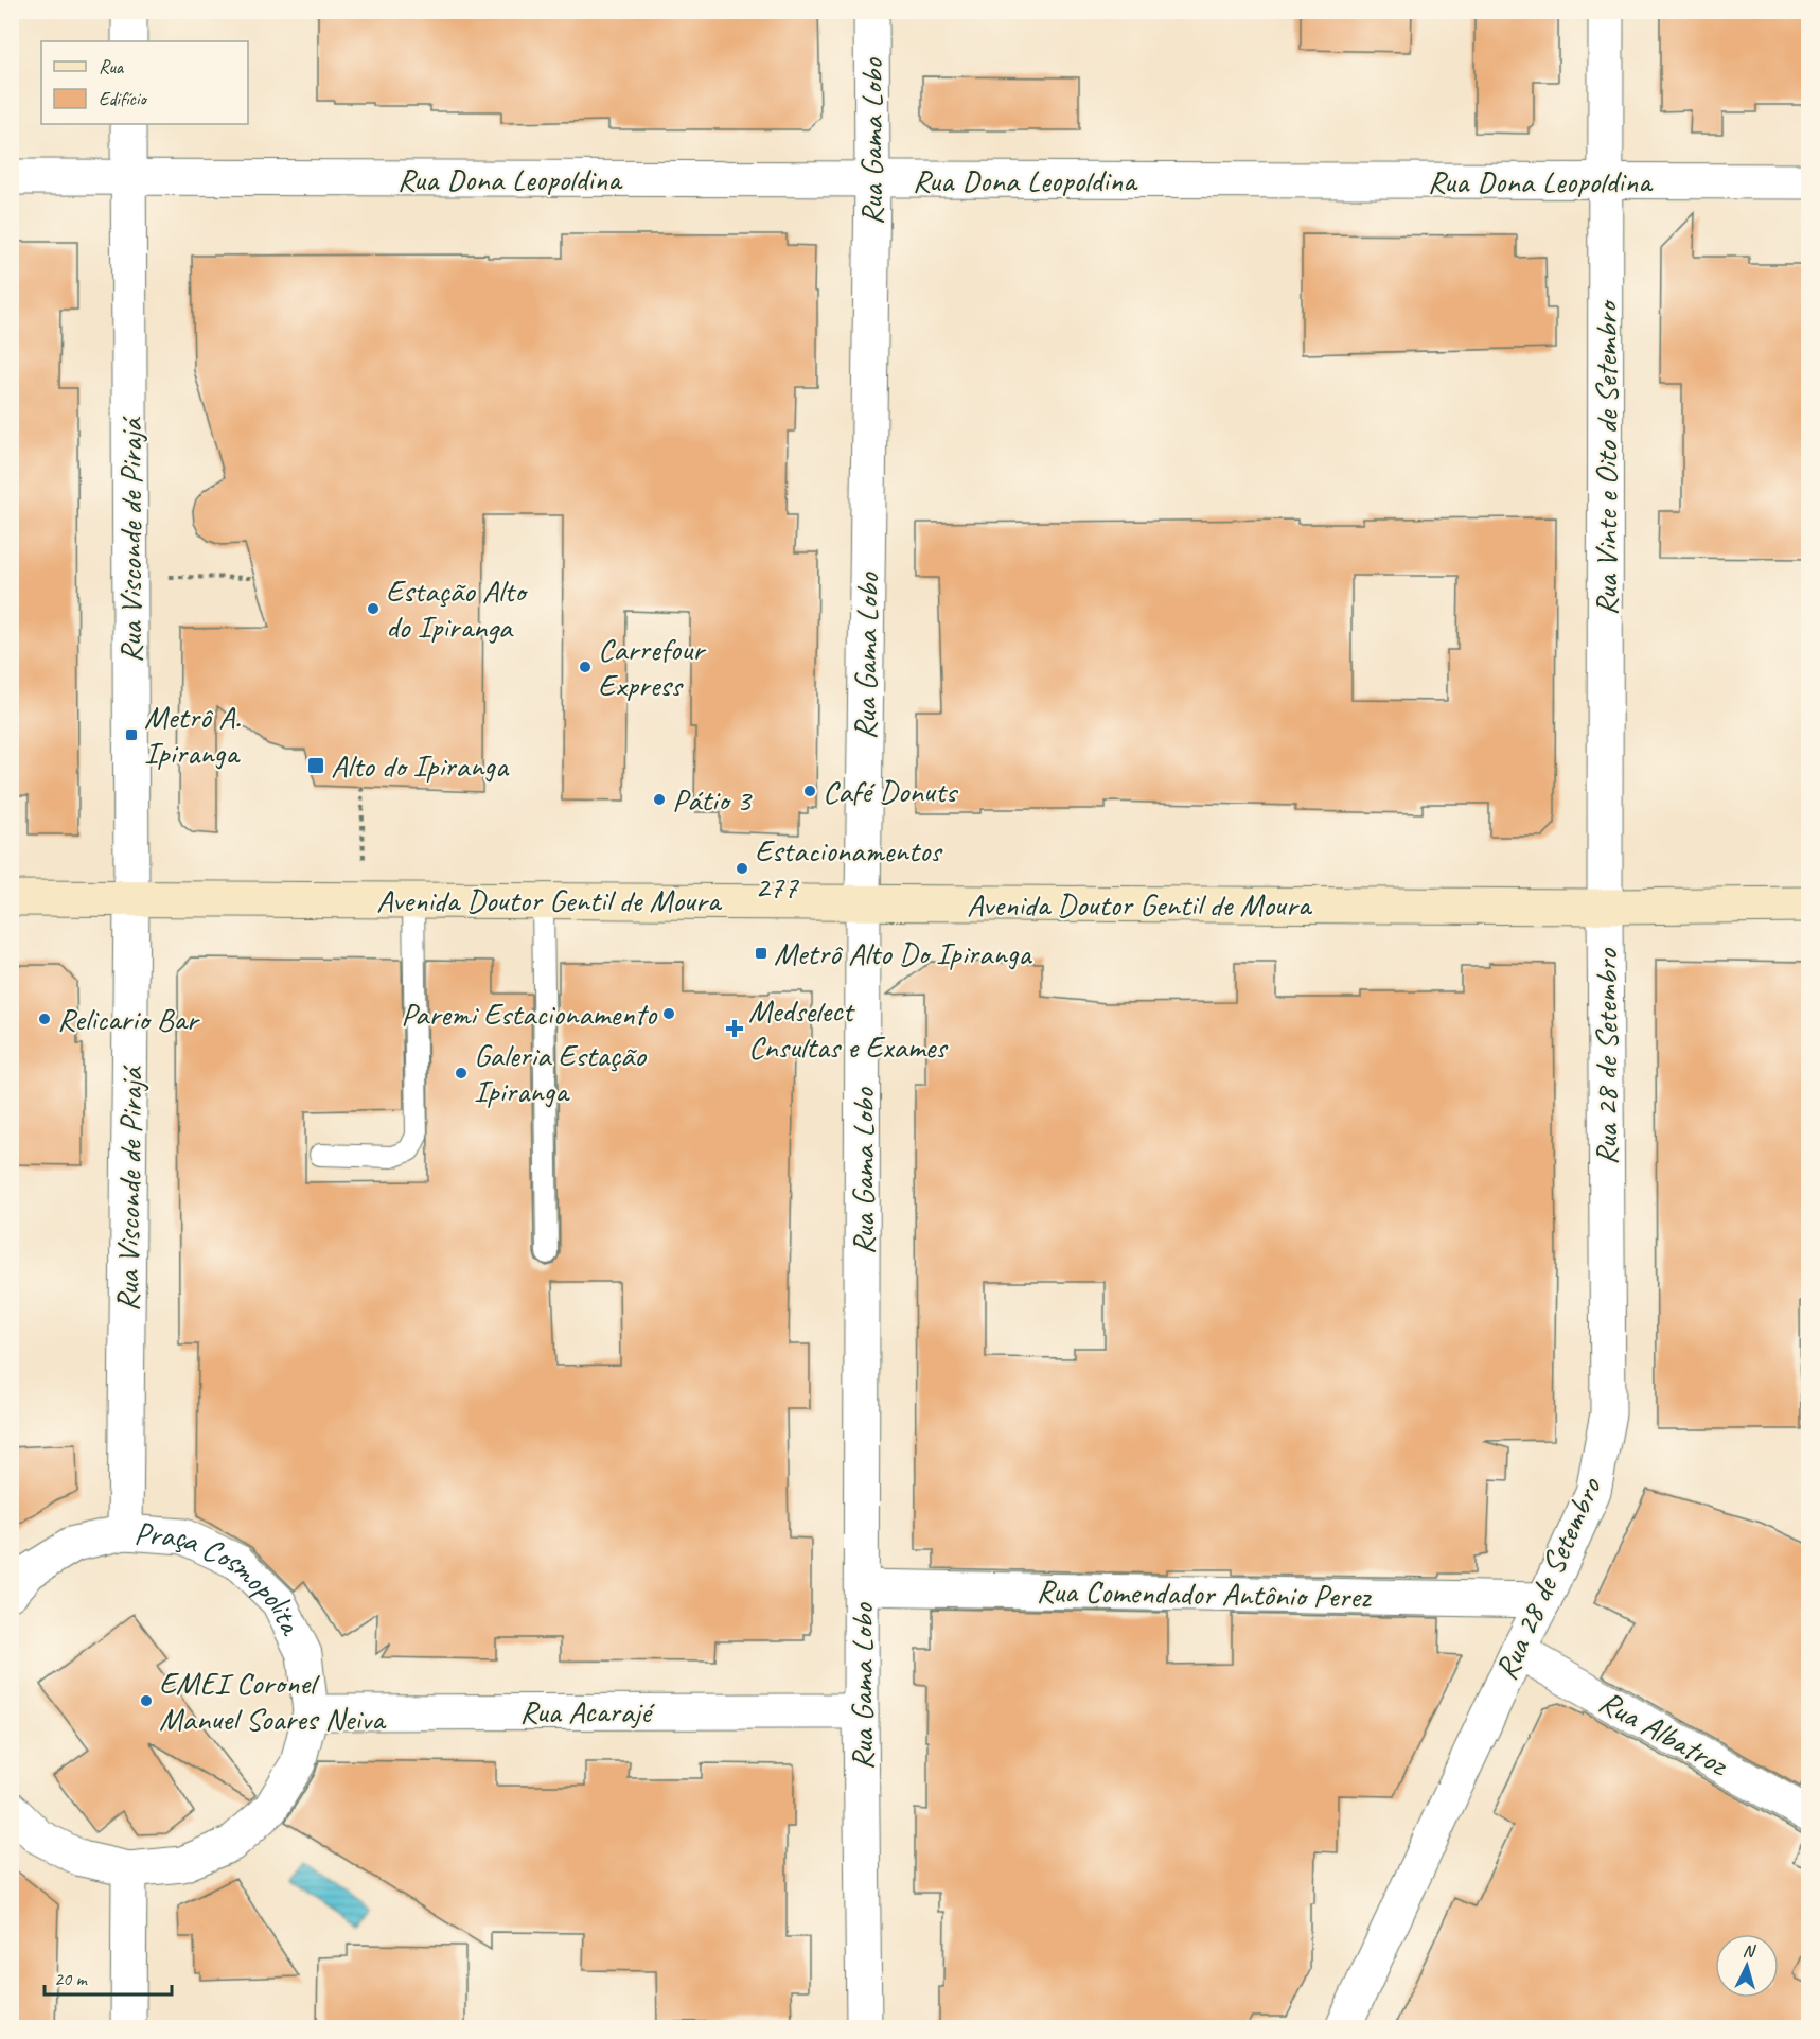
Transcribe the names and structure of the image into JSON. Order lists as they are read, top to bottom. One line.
{"streets":{"main road":["Avenida Doutor Gentil de Moura"],"street":["Rua Gama Lobo","Rua Dona Leopoldina","Rua Vinte e Oito de Setembro","Rua Visconde de Pirajá","Rua 28 de Setembro","Praça Cosmopolita","Rua Comendador Antônio Perez","Rua Acarajé","Rua Albatroz"]},"crossings":[["Rua Gama Lobo","Rua Dona Leopoldina"],["Rua Gama Lobo","Avenida Doutor Gentil de Moura"],["Rua Gama Lobo","Rua Comendador Antônio Perez"],["Rua Gama Lobo","Rua Acarajé"],["Rua Dona Leopoldina","Rua Vinte e Oito de Setembro"],["Rua Dona Leopoldina","Rua Visconde de Pirajá"],["Rua Vinte e Oito de Setembro","Avenida Doutor Gentil de Moura"],["Rua Vinte e Oito de Setembro","Rua 28 de Setembro"],["Rua Visconde de Pirajá","Avenida Doutor Gentil de Moura"],["Rua Visconde de Pirajá","Praça Cosmopolita"],["Avenida Doutor Gentil de Moura","Rua 28 de Setembro"],["Rua 28 de Setembro","Rua Comendador Antônio Perez"],["Rua 28 de Setembro","Rua Albatroz"],["Praça Cosmopolita","Rua Acarajé"]],"places":{"other":["Estação Alto do Ipiranga","Carrefour Express","Café Donuts","Pátio 3","Estacionamentos 277","Paremi Estacionamento","Relicario Bar","Galeria Estação Ipiranga","EMEI Coronel Manuel Soares Neiva"],"transit":["Metrô A. Ipiranga","Alto do Ipiranga","Metrô Alto Do Ipiranga"],"health":["Medselect Cnsultas e Exames"]},"legend":["Rua","Edifício"],"scale_bar":"20 m","north":"top"}
